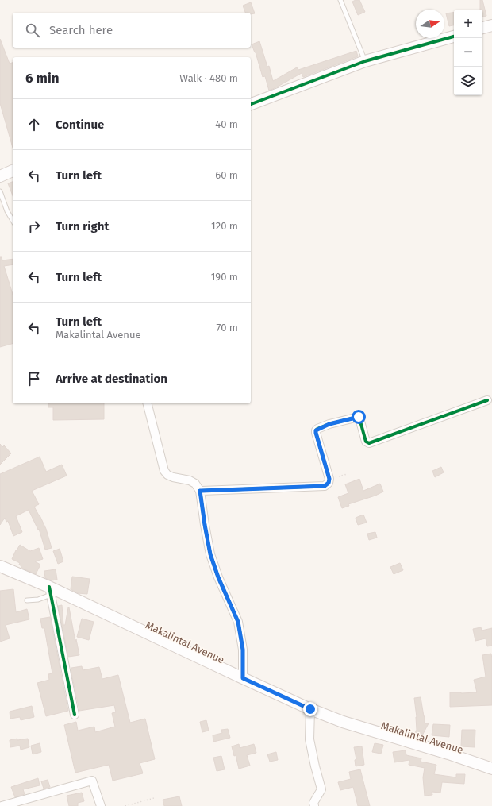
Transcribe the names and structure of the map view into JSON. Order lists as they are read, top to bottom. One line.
{"streets":{"main road":["Makalintal Avenue"]},"north":"right","page":{"map_buttons":["+","−"],"search":"Search here","heading":["6 min","Walk · 480 m"],"list":[["Continue","40 m"],["Turn left","60 m"],["Turn right","120 m"],["Turn left","190 m"],["Turn left","Makalintal Avenue","70 m"],"Arrive at destination"]}}
